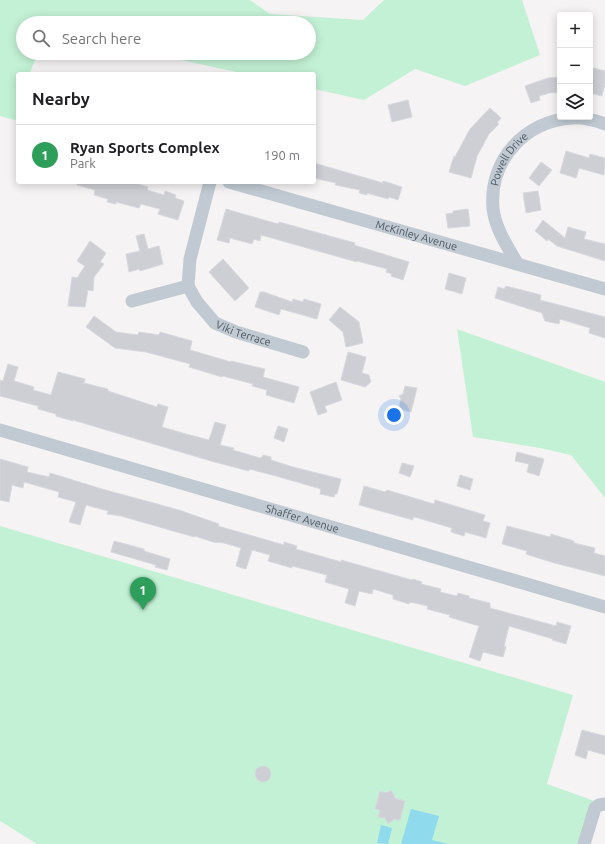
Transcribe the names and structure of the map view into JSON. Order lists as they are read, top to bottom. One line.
{"streets":{"street":["Powell Drive","McKinley Avenue","Viki Terrace","Shaffer Avenue"]},"crossings":[["Powell Drive","McKinley Avenue"]],"page":{"map_buttons":["+","−"],"search":"Search here","heading":"Nearby","list":[{"mark":"1","name":"Ryan Sports Complex","note":"Park","value":"190 m"}],"pins":"1"}}
